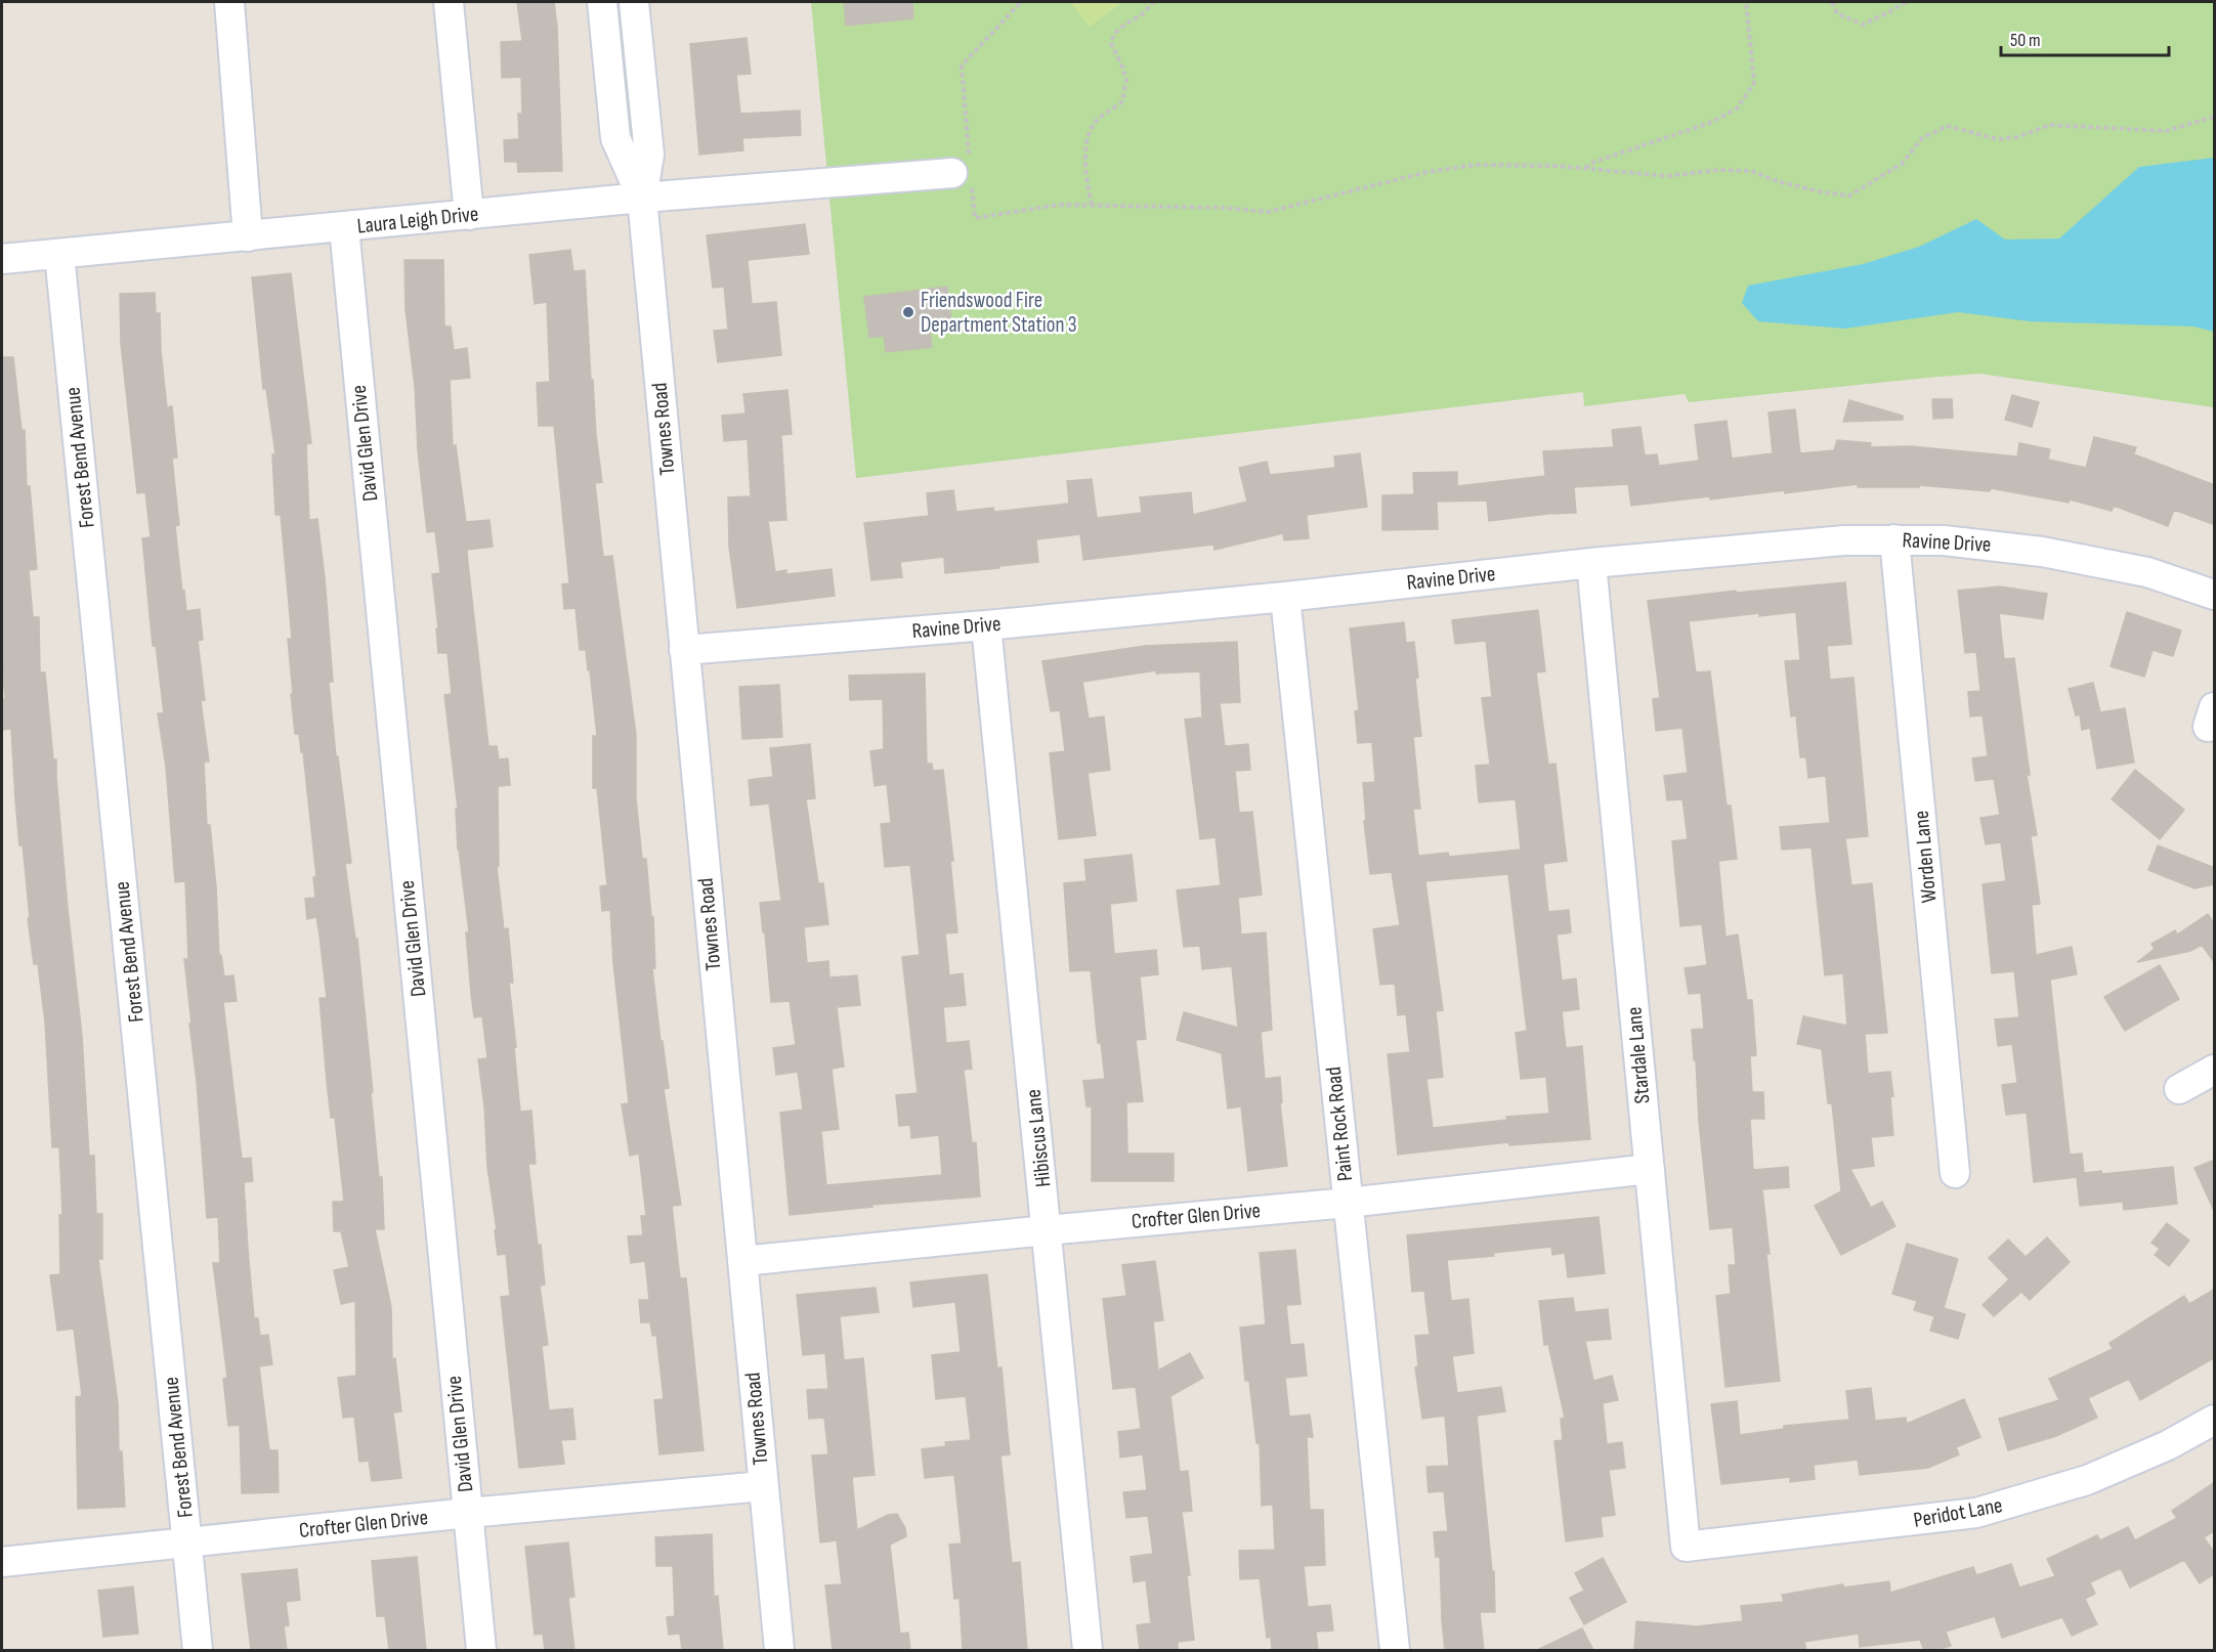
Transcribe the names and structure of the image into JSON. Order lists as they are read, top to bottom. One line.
{"streets":{"street":["Laura Leigh Drive","Townes Road","David Glen Drive","Forest Bend Avenue","Ravine Drive","Worden Lane","Stardale Lane","Paint Rock Road","Hibiscus Lane","Crofter Glen Drive","Peridot Lane"]},"crossings":[["Laura Leigh Drive","Townes Road"],["Laura Leigh Drive","David Glen Drive"],["Laura Leigh Drive","Forest Bend Avenue"],["Townes Road","Ravine Drive"],["Townes Road","Crofter Glen Drive"],["David Glen Drive","Crofter Glen Drive"],["Forest Bend Avenue","Crofter Glen Drive"],["Ravine Drive","Worden Lane"],["Ravine Drive","Stardale Lane"],["Ravine Drive","Paint Rock Road"],["Ravine Drive","Hibiscus Lane"],["Stardale Lane","Crofter Glen Drive"],["Stardale Lane","Peridot Lane"],["Paint Rock Road","Crofter Glen Drive"],["Hibiscus Lane","Crofter Glen Drive"]],"places":["Friendswood Fire Department Station 3"],"scale_bar":"50 m"}
